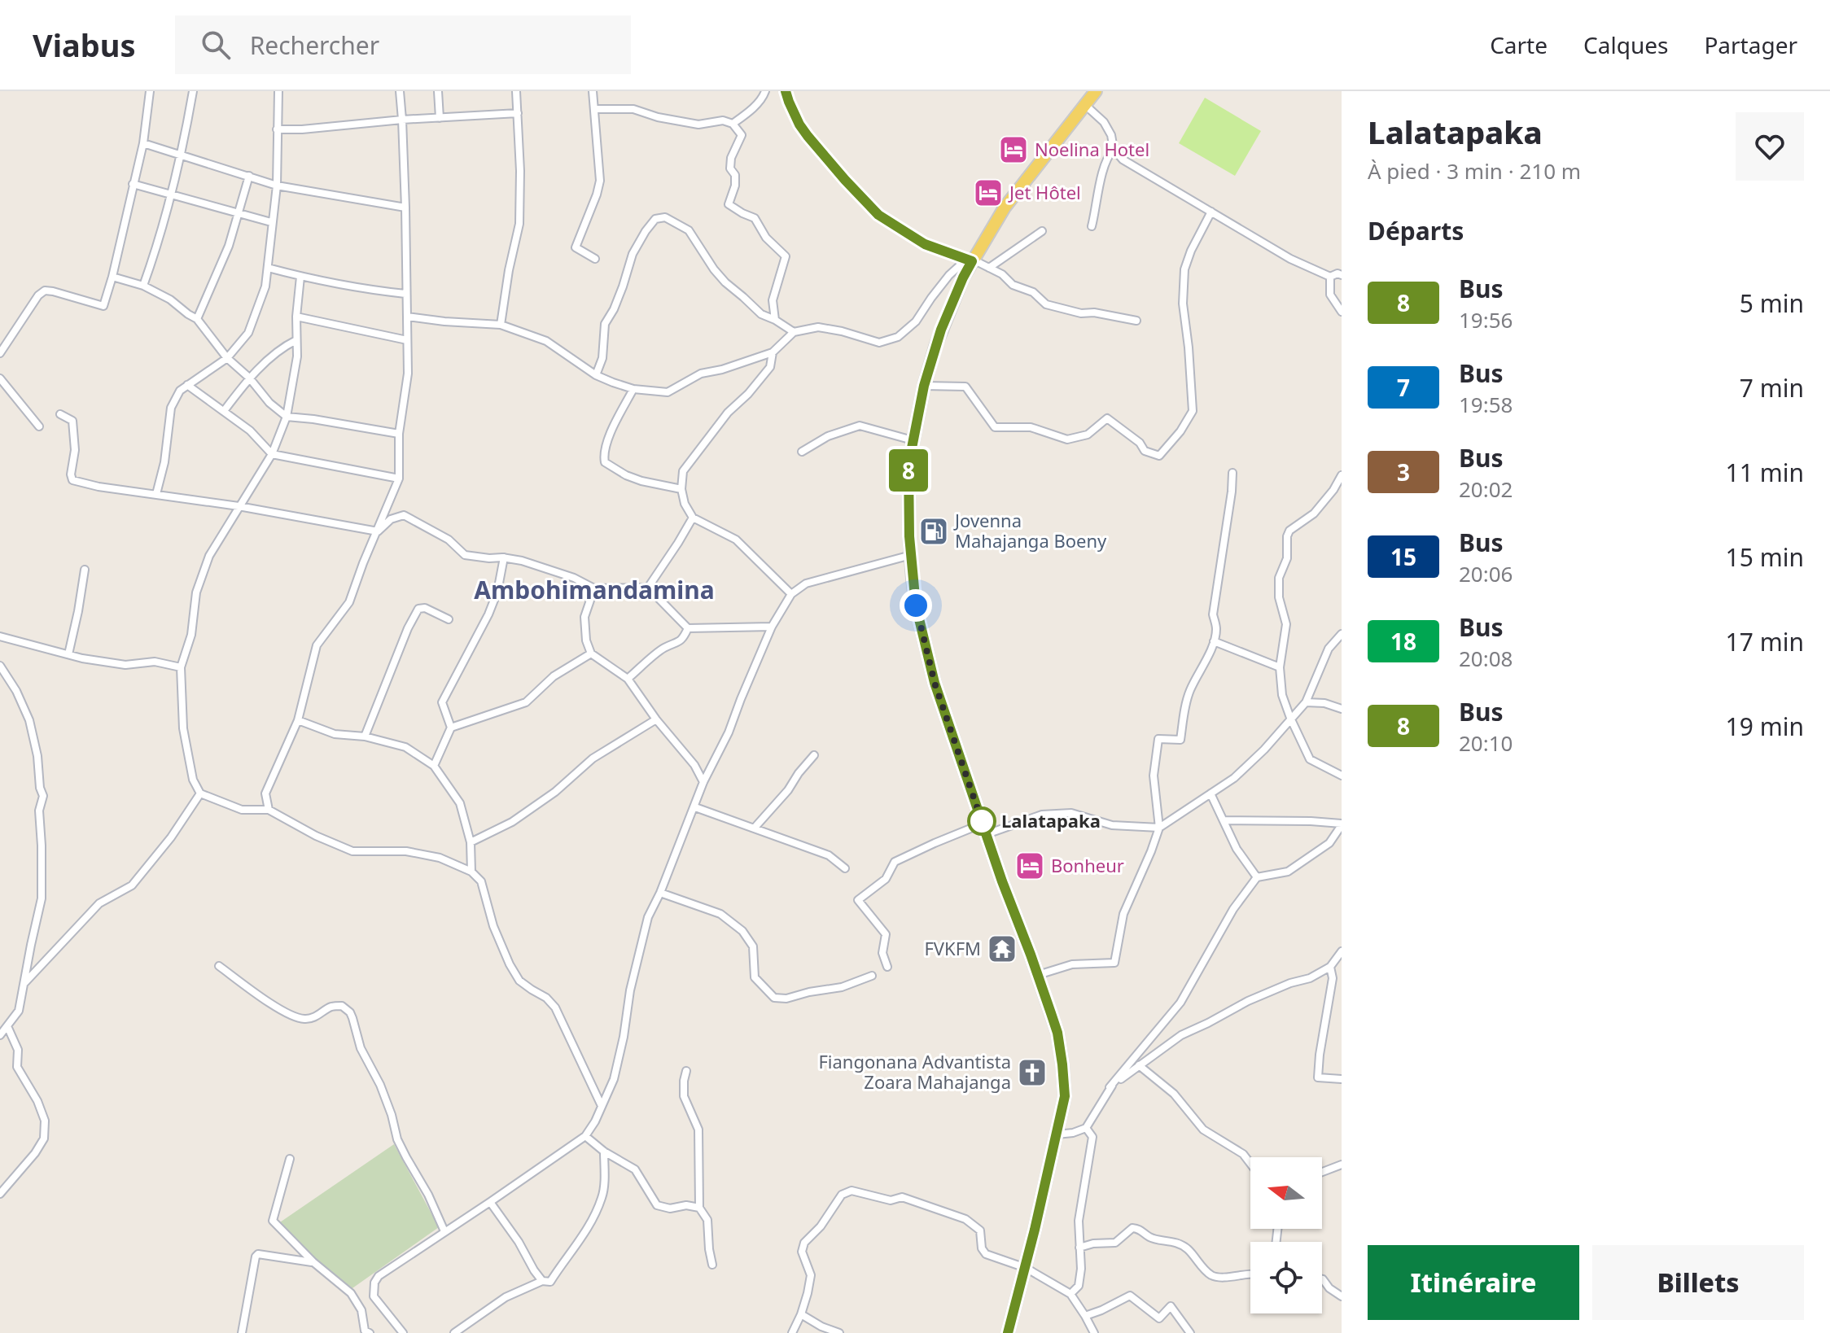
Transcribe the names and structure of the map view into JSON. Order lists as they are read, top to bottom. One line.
{"districts":["Ambohimandamina"],"places":{"hotel":["Noelina Hotel","Jet Hôtel","Bonheur"],"fuel station":["Jovenna Mahajanga Boeny"],"other":["Lalatapaka"],"temple":["FVKFM"],"church":["Fiangonana Advantista Zoara Mahajanga"]},"lines":["bus line 8"],"north":"left","page":{"header":"Viabus","search":"Rechercher","nav":["Carte","Calques","Partager"],"on_map":"8","heading":[["Lalatapaka","À pied · 3 min · 210 m"],"Départs"],"list":[{"mark":"8","name":"Bus","note":"19:56","value":"5 min"},{"mark":"7","name":"Bus","note":"19:58","value":"7 min"},{"mark":"3","name":"Bus","note":"20:02","value":"11 min"},{"mark":"15","name":"Bus","note":"20:06","value":"15 min"},{"mark":"18","name":"Bus","note":"20:08","value":"17 min"},{"mark":"8","name":"Bus","note":"20:10","value":"19 min"}],"buttons":["Itinéraire","Billets"]}}
